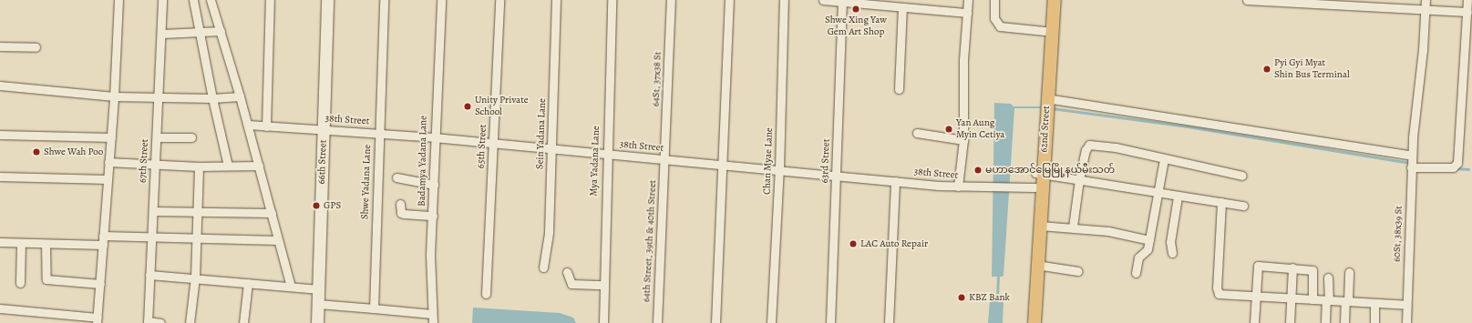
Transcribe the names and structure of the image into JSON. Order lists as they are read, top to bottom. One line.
{"streets":{"main road":["62nd Street"],"street":["64St, 37x38 St","38th Street","Sein Yadana Lane","65th Street","67th Street","Badamya Yadana Lane","Mya Yadana Lane","Chan Myae Lane","63rd Street","66th Street","Shwe Yadana Lane","60St, 38x39 St","64th Street, 39th & 40th Street"]},"crossings":[["64St, 37x38 St","38th Street"],["64St, 37x38 St","64th Street, 39th & 40th Street"],["38th Street","62nd Street"],["38th Street","Sein Yadana Lane"],["38th Street","65th Street"],["38th Street","Badamya Yadana Lane"],["38th Street","Mya Yadana Lane"],["38th Street","Chan Myae Lane"],["38th Street","63rd Street"],["38th Street","66th Street"],["38th Street","Shwe Yadana Lane"],["38th Street","64th Street, 39th & 40th Street"]],"places":["Shwe Xing Yaw Gem Art Shop","Pyi Gyi Myat Shin Bus Terminal","Unity Private School","Yan Aung Myin Cetiya","Shwe Wah Poo","မဟာအောင်မြေမြို့နယ်မီးသတ်","GPS","LAC Auto Repair","KBZ Bank"]}
